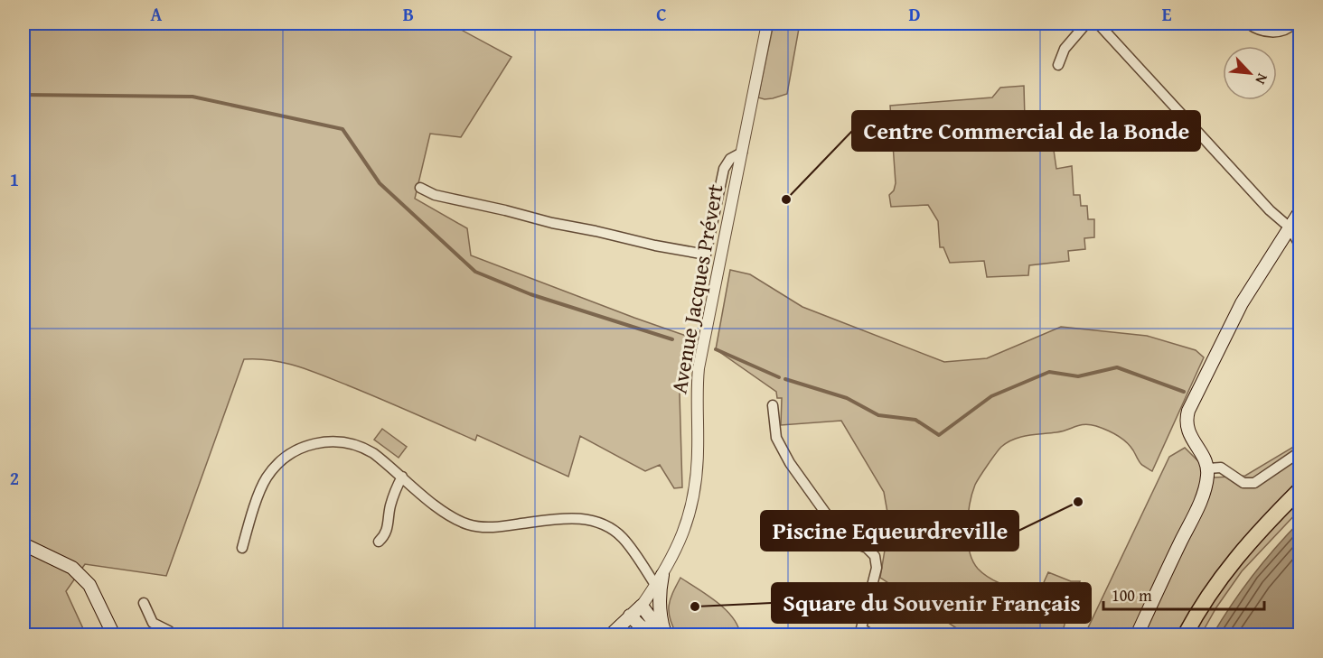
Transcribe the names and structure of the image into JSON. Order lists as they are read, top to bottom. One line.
{"streets":{"main road":["Avenue Jacques Prévert"]},"places":["Centre Commercial de la Bonde","Piscine Equeurdreville","Square du Souvenir Français"],"scale_bar":"100 m","north":"bottom right","grid":{"columns":["A","B","C","D","E"],"rows":["1","2"]}}
